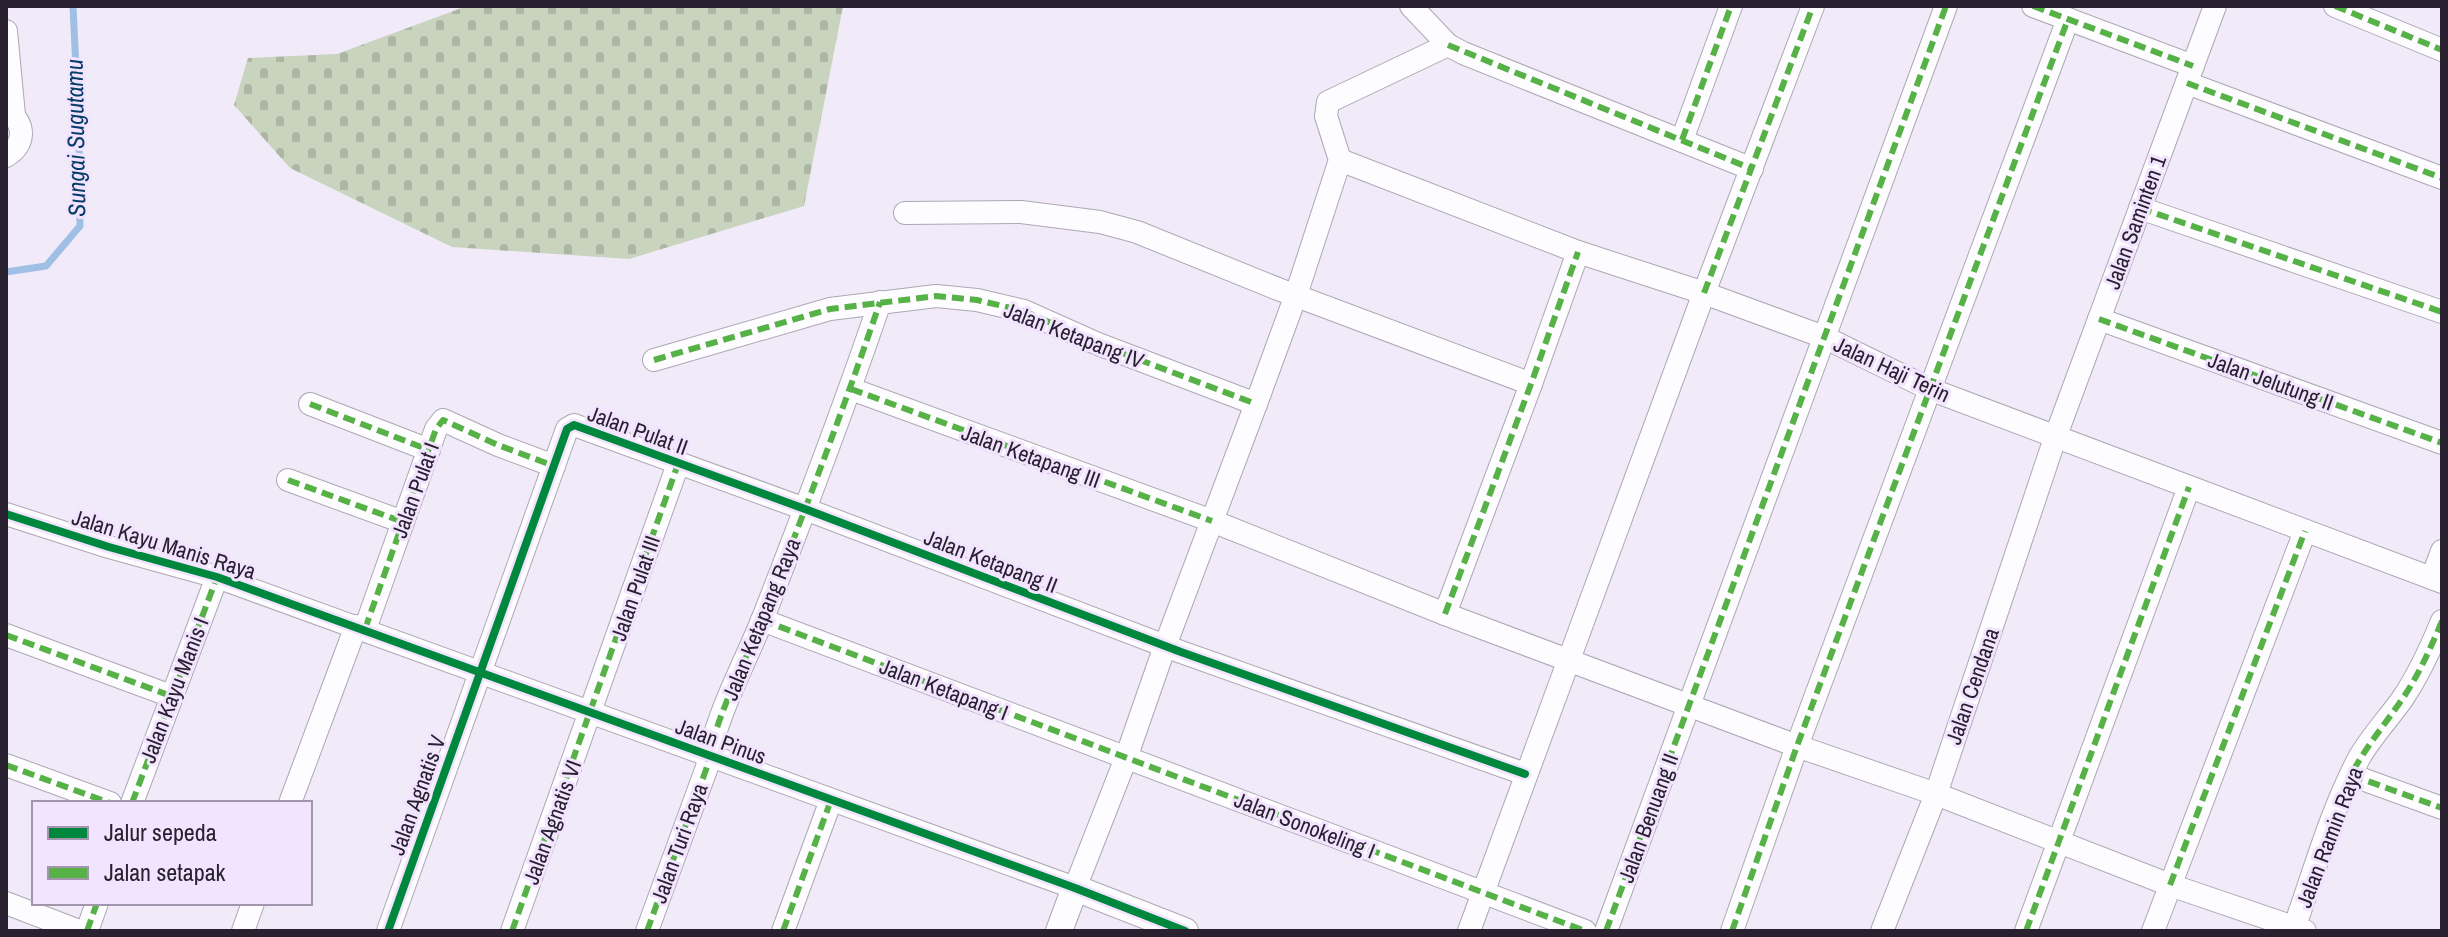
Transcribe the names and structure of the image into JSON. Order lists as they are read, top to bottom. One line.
{"streets":{"street":["Jalan Saminten 1","Jalan Ketapang IV","Jalan Haji Terin","Jalan Jelutung II","Jalan Pulat II","Jalan Ketapang III","Jalan Pulat I","Jalan Kayu Manis Raya","Jalan Ketapang II","Jalan Pulat III","Jalan Ketapang Raya","Jalan Cendana","Jalan Ketapang I","Jalan Kayu Manis I","Jalan Pinus","Jalan Agnatis V","Jalan Benuang II","Jalan Agnatis VI","Jalan Sonokeling I","Jalan Ramin Raya","Jalan Turi Raya"]},"crossings":[["Jalan Saminten 1","Jalan Haji Terin"],["Jalan Saminten 1","Jalan Jelutung II"],["Jalan Saminten 1","Jalan Cendana"],["Jalan Ketapang IV","Jalan Ketapang Raya"],["Jalan Haji Terin","Jalan Cendana"],["Jalan Haji Terin","Jalan Benuang II"],["Jalan Pulat II","Jalan Pulat I"],["Jalan Pulat II","Jalan Ketapang II"],["Jalan Pulat II","Jalan Pulat III"],["Jalan Pulat II","Jalan Ketapang Raya"],["Jalan Pulat II","Jalan Pinus"],["Jalan Pulat II","Jalan Agnatis V"],["Jalan Ketapang III","Jalan Ketapang Raya"],["Jalan Ketapang III","Jalan Cendana"],["Jalan Ketapang III","Jalan Benuang II"],["Jalan Ketapang III","Jalan Ramin Raya"],["Jalan Pulat I","Jalan Kayu Manis Raya"],["Jalan Pulat I","Jalan Pinus"],["Jalan Kayu Manis Raya","Jalan Kayu Manis I"],["Jalan Kayu Manis Raya","Jalan Pinus"],["Jalan Ketapang II","Jalan Ketapang Raya"],["Jalan Pulat III","Jalan Pinus"],["Jalan Pulat III","Jalan Agnatis VI"],["Jalan Ketapang Raya","Jalan Ketapang I"],["Jalan Ketapang Raya","Jalan Pinus"],["Jalan Ketapang Raya","Jalan Turi Raya"],["Jalan Ketapang I","Jalan Sonokeling I"],["Jalan Pinus","Jalan Agnatis V"],["Jalan Pinus","Jalan Agnatis VI"],["Jalan Pinus","Jalan Turi Raya"]],"water":["Sungai Sugutamu"],"legend":["Jalur sepeda","Jalan setapak"]}
